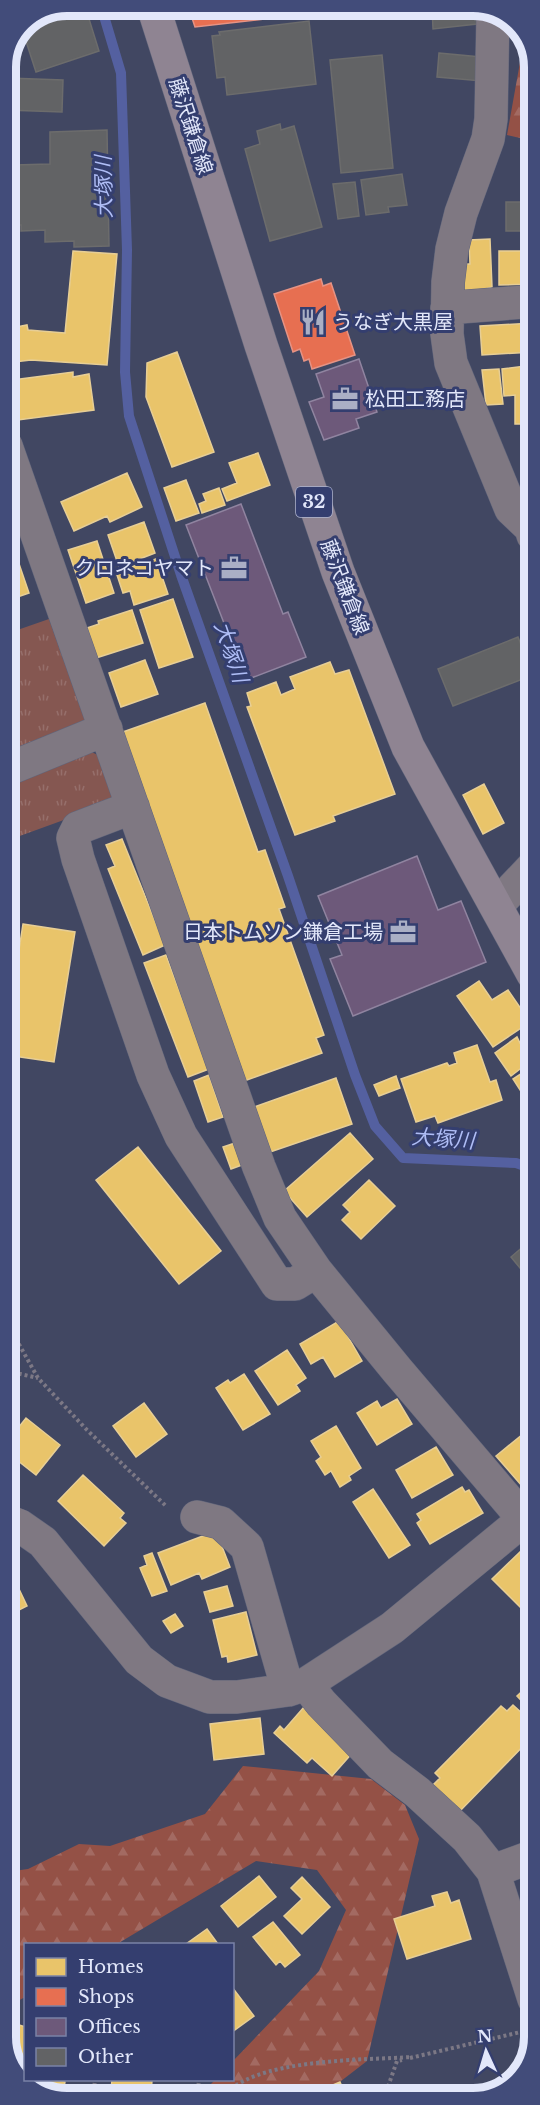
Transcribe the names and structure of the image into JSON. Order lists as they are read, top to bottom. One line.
{"streets":{"main road":["藤沢鎌倉線","32"]},"water":["大塚川"],"places":{"restaurant":["うなぎ大黒屋"],"office":["松田工務店","クロネコヤマト","日本トムソン鎌倉工場"]},"legend":["Homes","Shops","Offices","Other"],"north":"top"}
